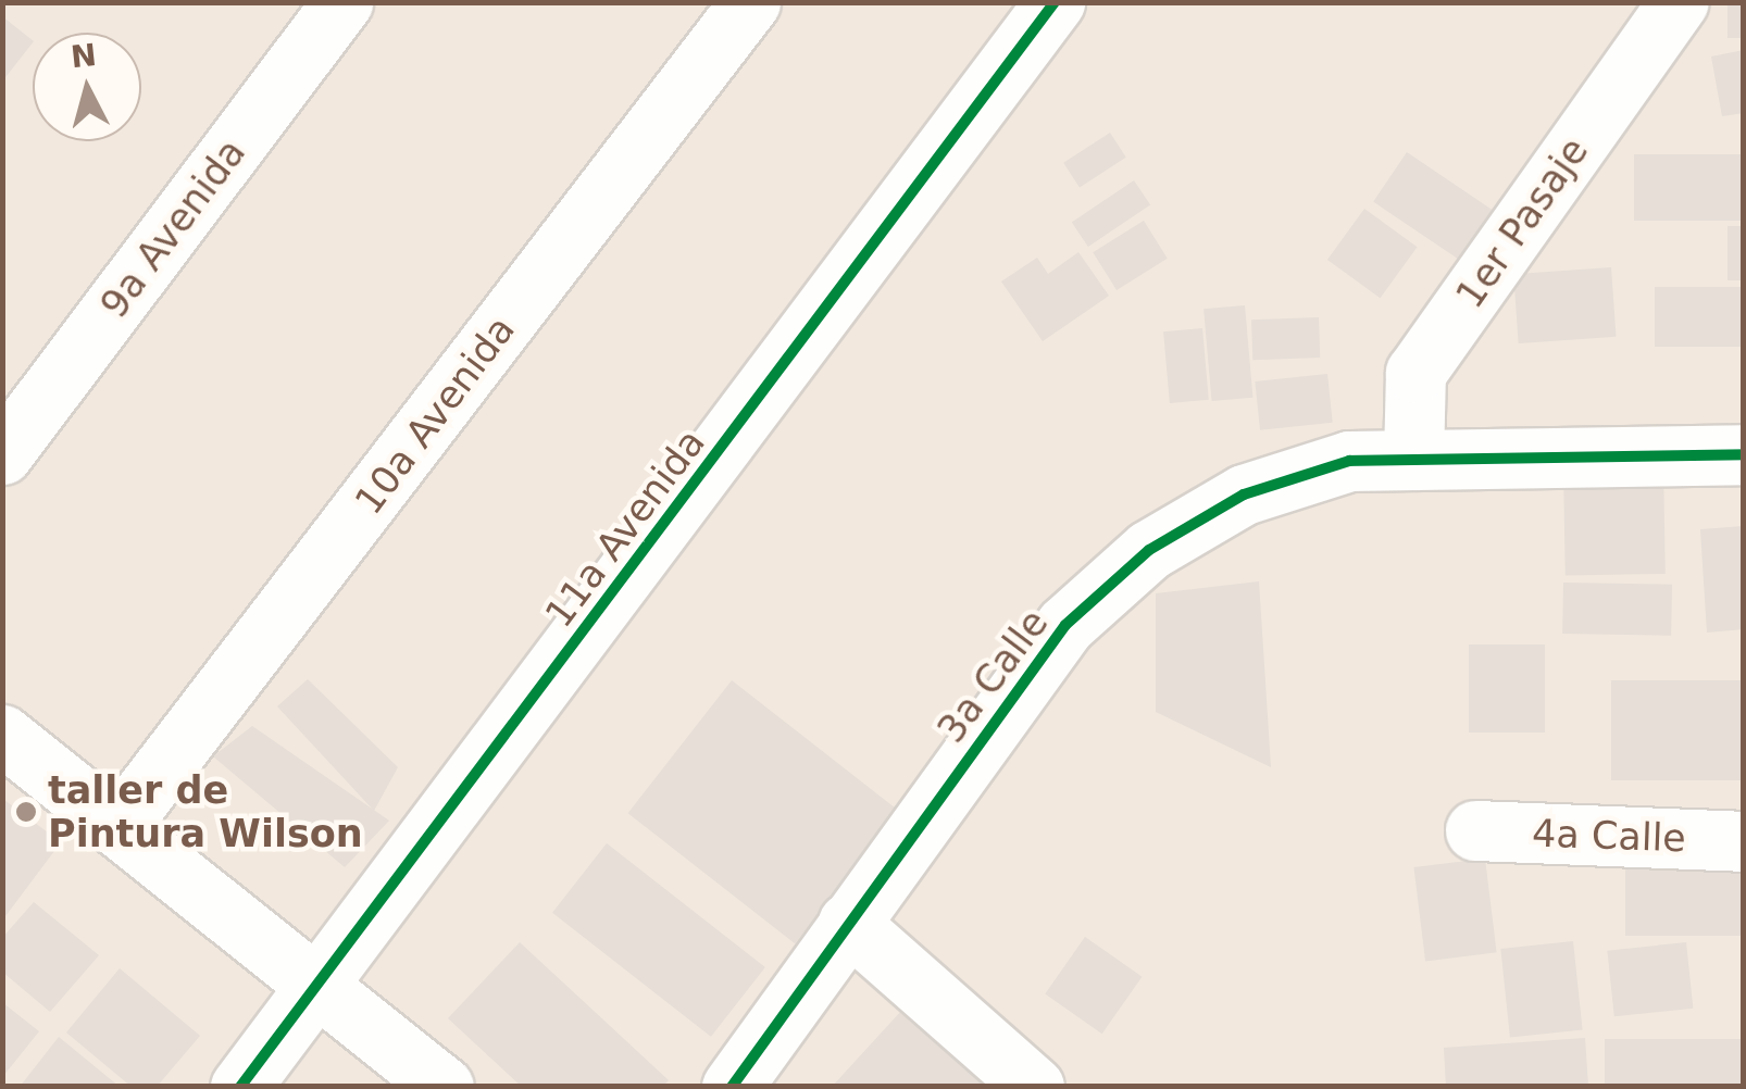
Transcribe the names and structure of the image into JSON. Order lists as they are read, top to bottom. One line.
{"streets":{"street":["1er Pasaje","9a Avenida","10a Avenida","11a Avenida","3a Calle","4a Calle"]},"crossings":[["1er Pasaje","3a Calle"]],"places":["taller de Pintura Wilson"],"north":"top"}
